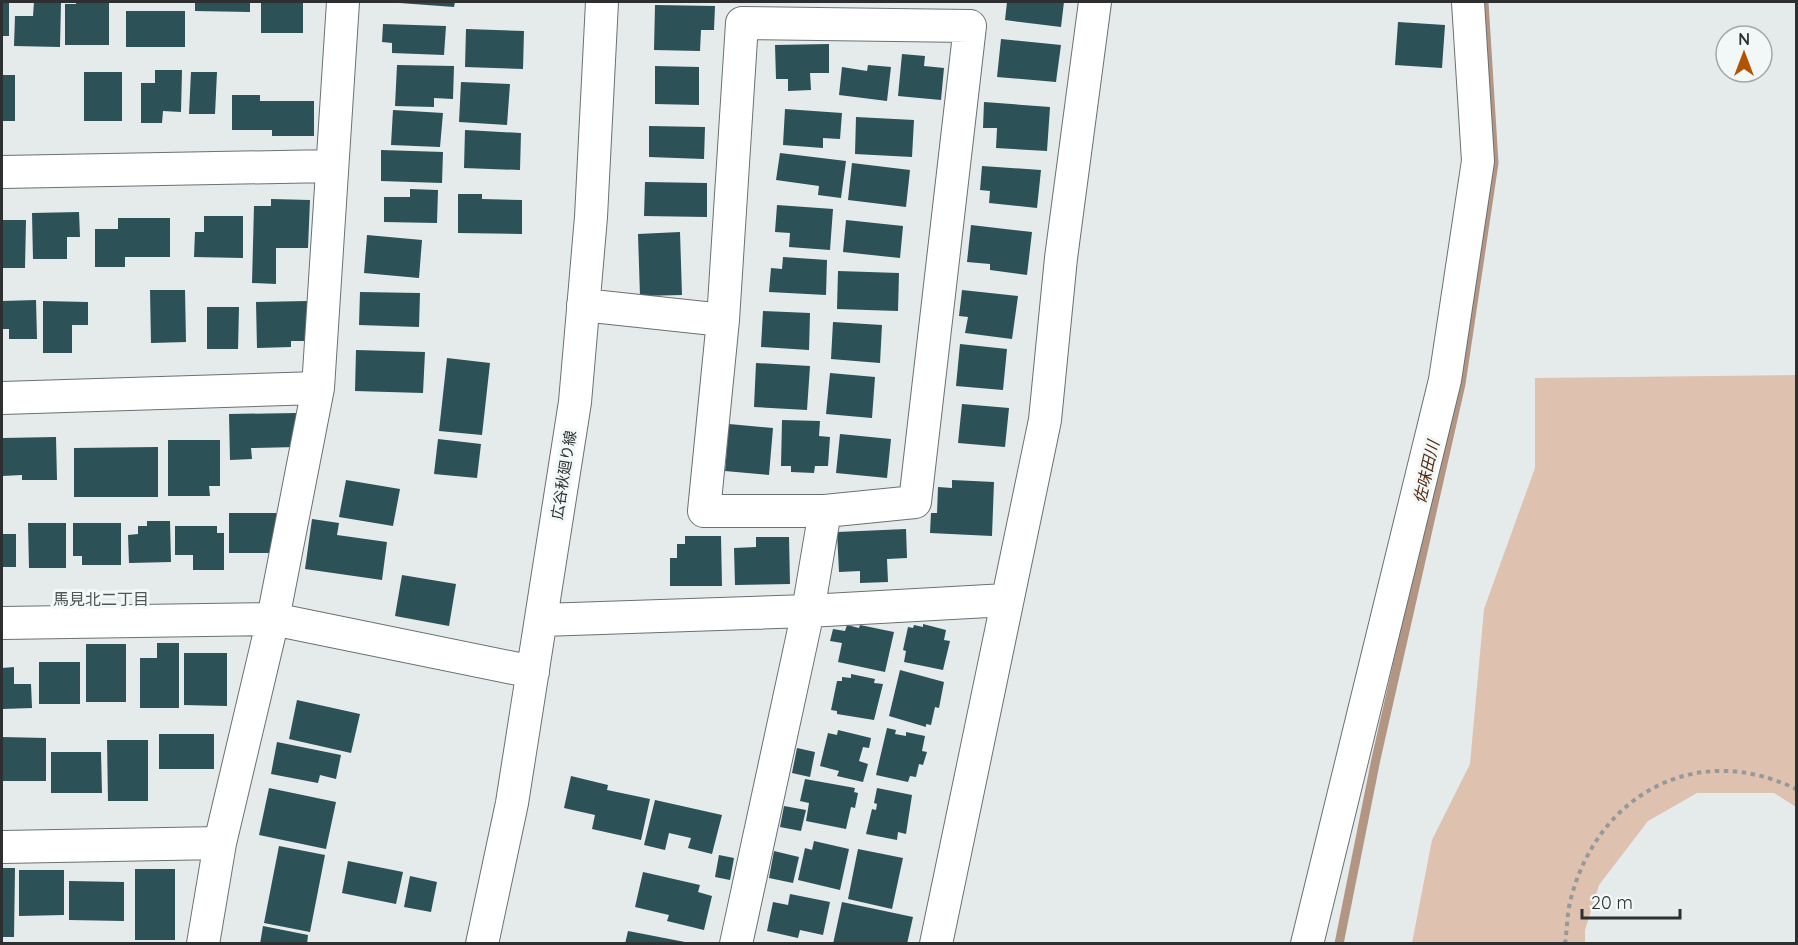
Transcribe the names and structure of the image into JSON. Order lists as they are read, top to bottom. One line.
{"streets":{"street":["広谷秋廻り線"]},"districts":["馬見北二丁目"],"water":["佐味田川"],"scale_bar":"20 m","north":"top"}
